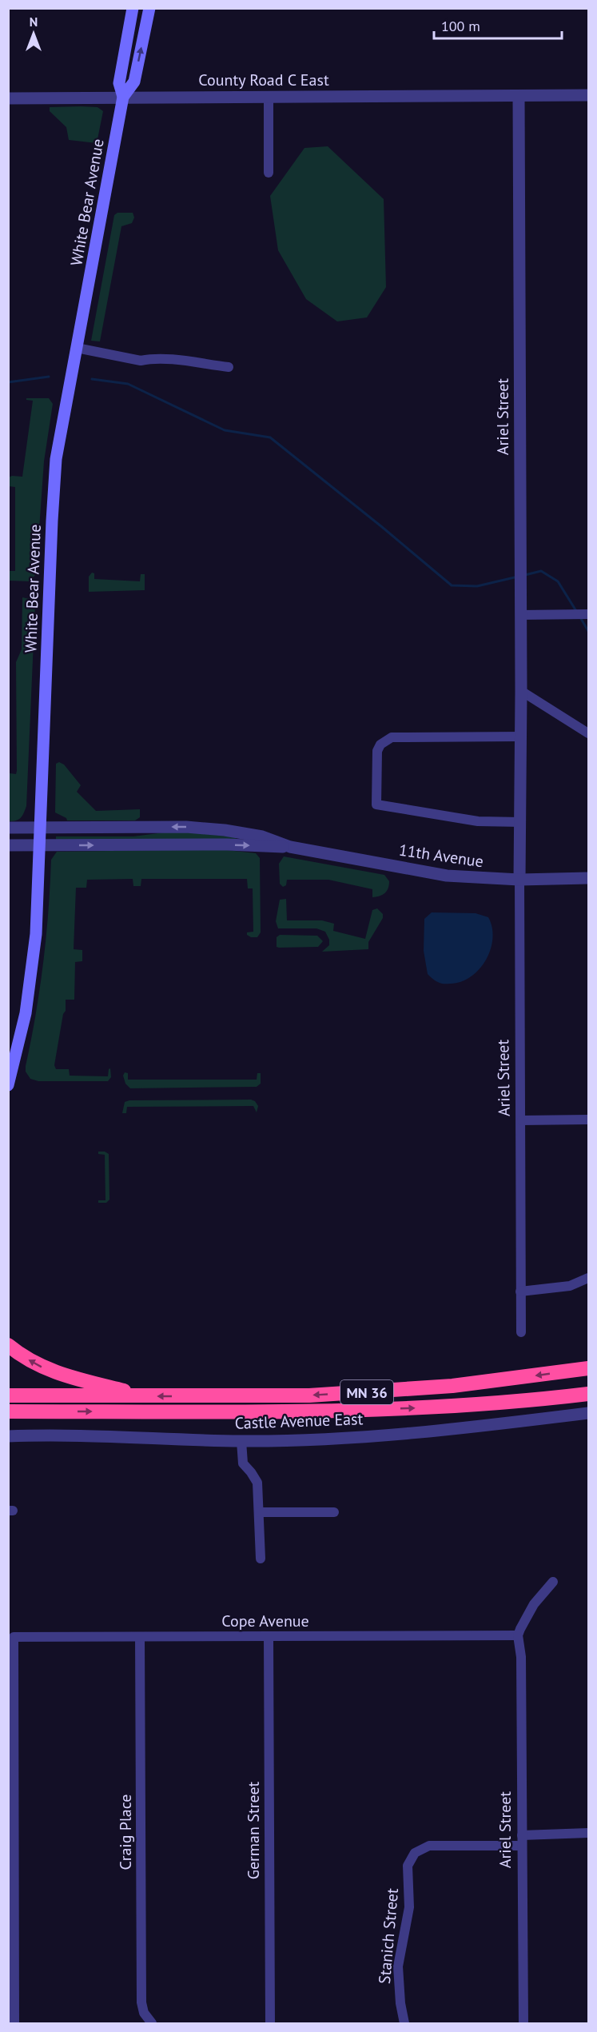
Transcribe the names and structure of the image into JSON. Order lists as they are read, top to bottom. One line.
{"streets":{"highway":["MN 36"],"main road":["White Bear Avenue"],"street":["County Road C East","Ariel Street","11th Avenue","Castle Avenue East","Cope Avenue","German Street","Craig Place","Stanich Street"]},"crossings":[["County Road C East","White Bear Avenue"],["County Road C East","Ariel Street"],["White Bear Avenue","11th Avenue"],["Ariel Street","11th Avenue"],["Ariel Street","Cope Avenue"],["Ariel Street","Stanich Street"],["Cope Avenue","German Street"],["Cope Avenue","Craig Place"]],"scale_bar":"100 m","north":"top"}
